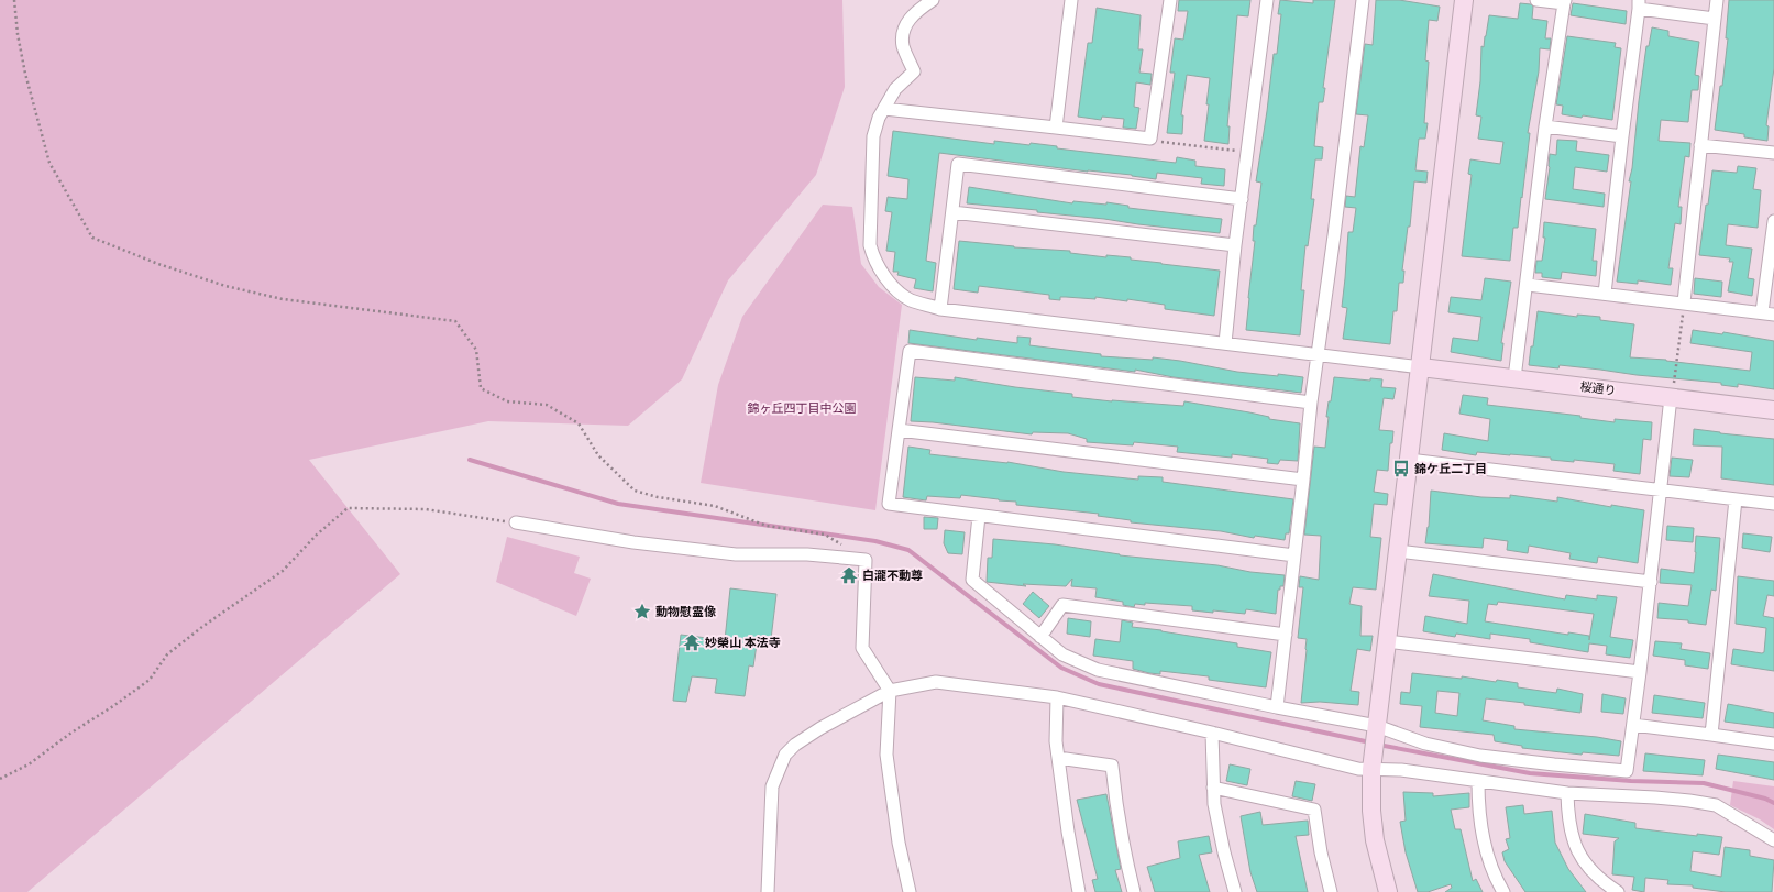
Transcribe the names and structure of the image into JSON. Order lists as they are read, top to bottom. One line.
{"streets":{"street":["桜通り"]},"parks":["錦ヶ丘四丁目中公園"],"places":{"bus stop":["錦ケ丘二丁目"],"temple":["白瀧不動尊","妙榮山 本法寺"],"place":["動物慰霊像"]}}
